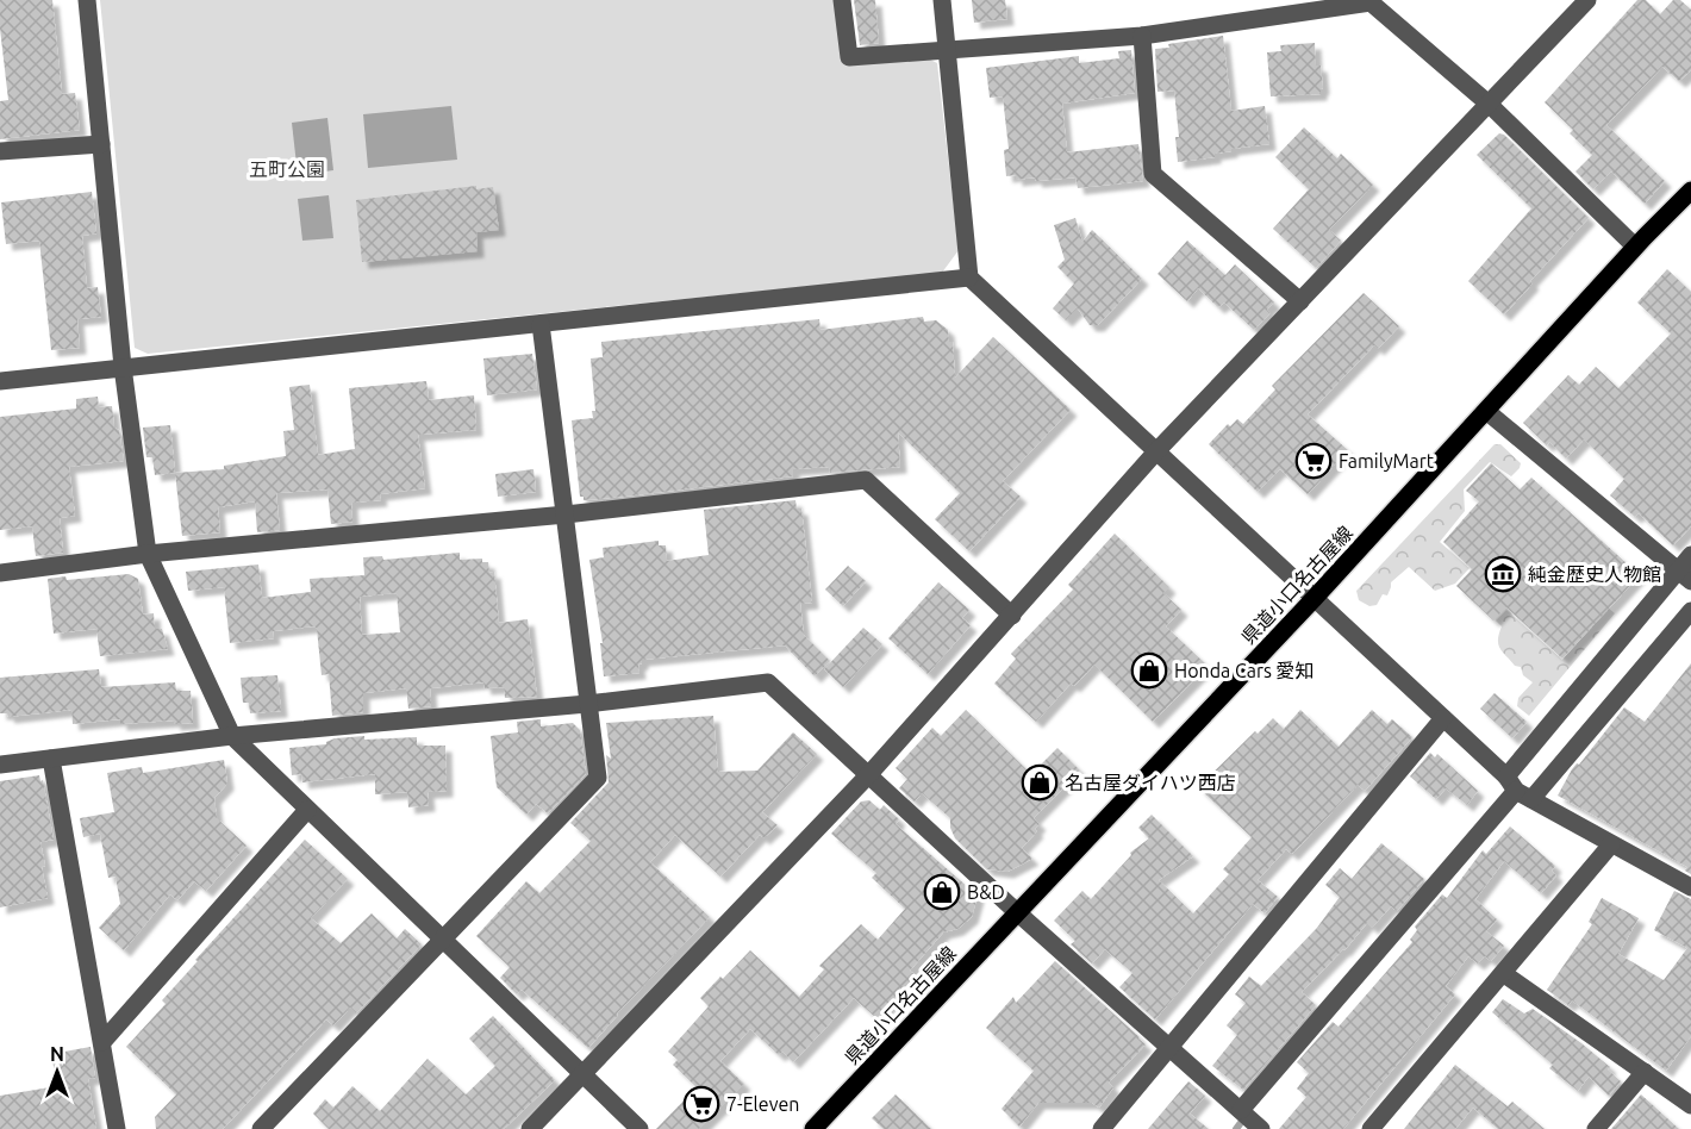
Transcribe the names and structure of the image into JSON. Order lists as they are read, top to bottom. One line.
{"streets":{"main road":["県道小口名古屋線"]},"parks":["五町公園"],"places":{"supermarket":["FamilyMart","7-Eleven"],"museum":["純金歴史人物館"],"shop":["Honda Cars 愛知","名古屋ダイハツ西店","B&D"]},"north":"top"}
